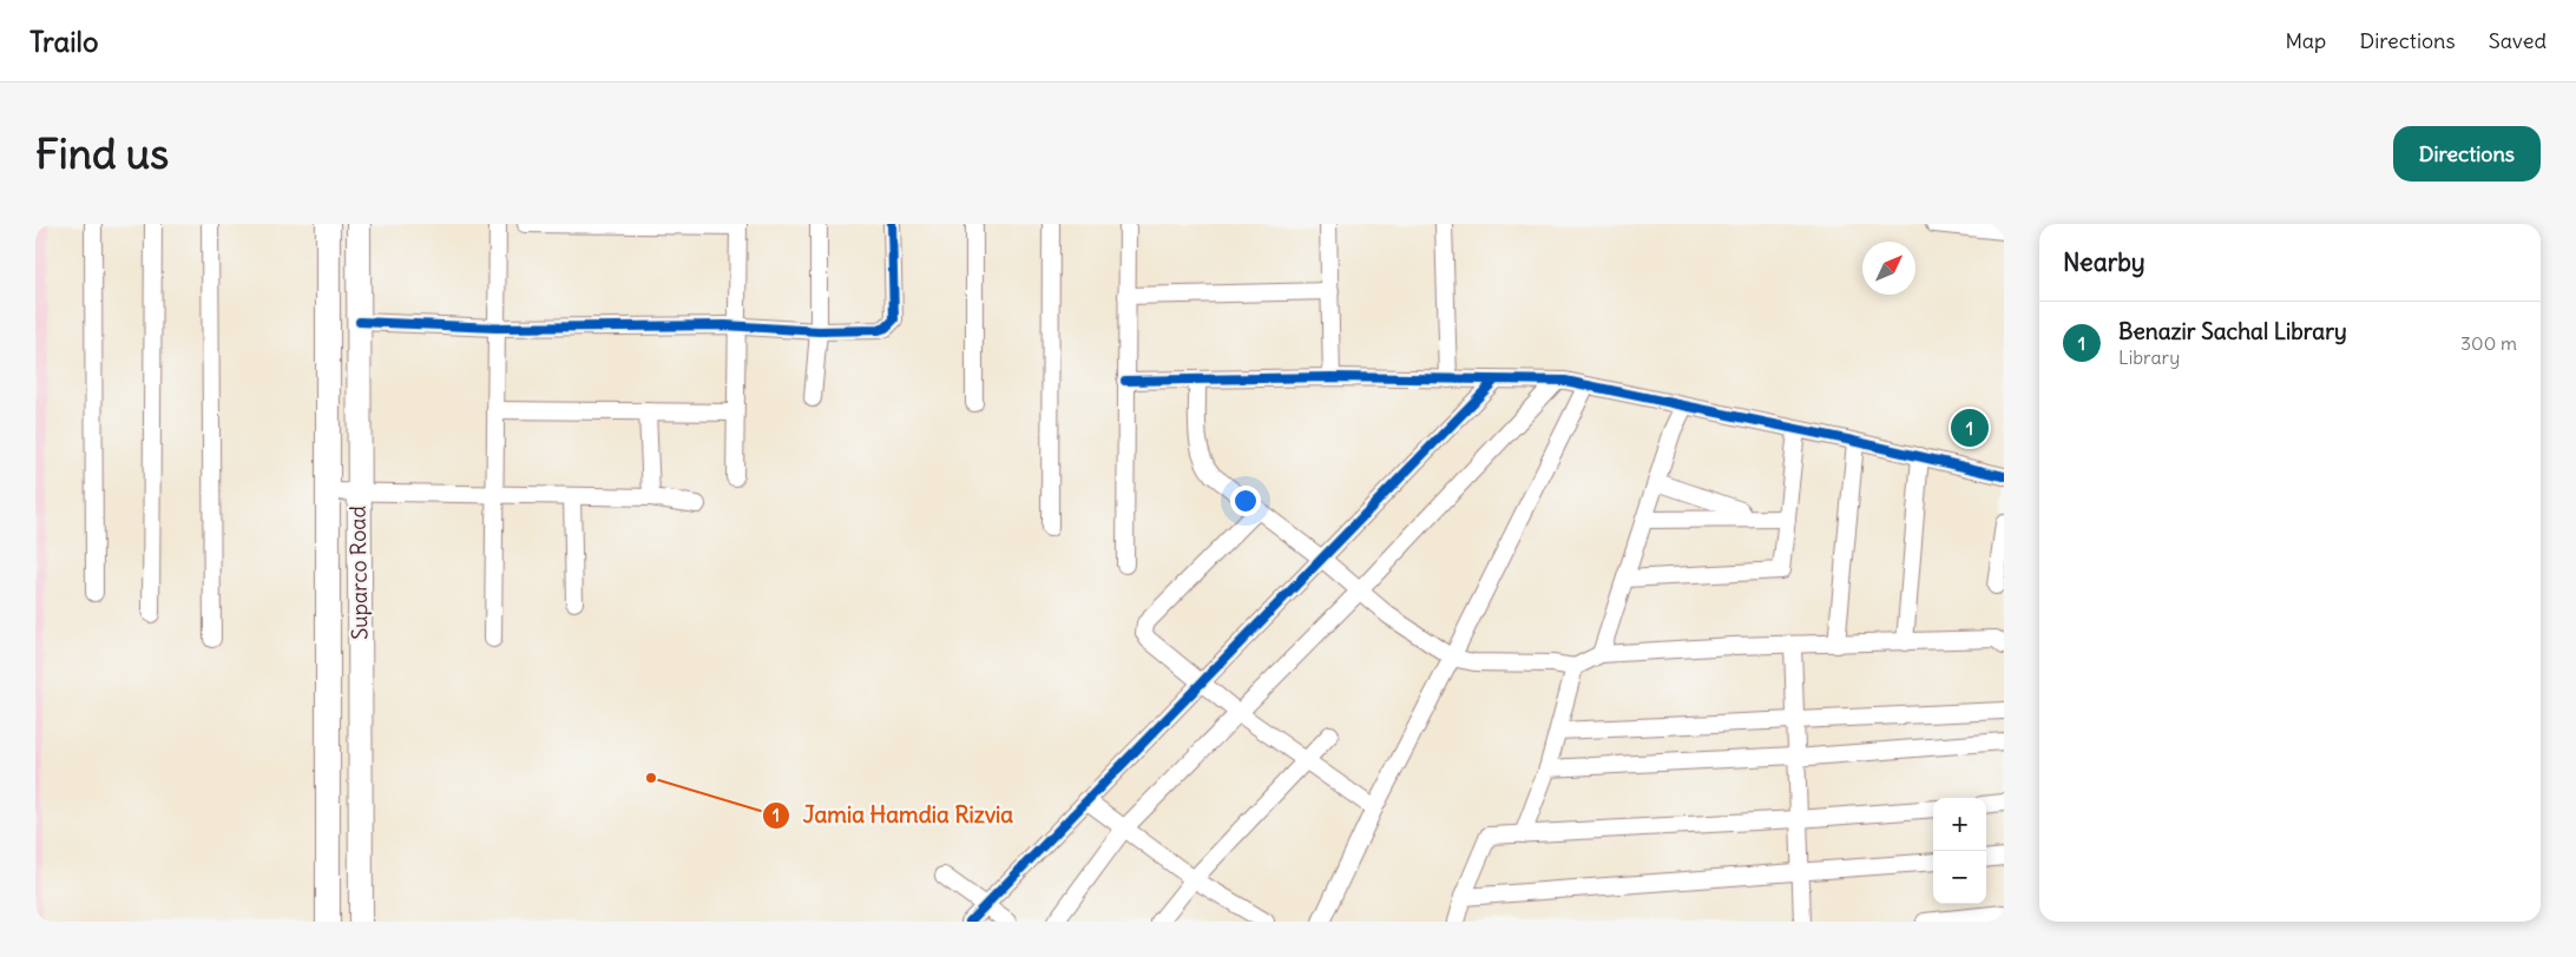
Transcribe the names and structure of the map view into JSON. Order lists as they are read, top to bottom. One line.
{"streets":{"main road":["Suparco Road"]},"places":["Jamia Hamdia Rizvia"],"north":"top right","page":{"header":"Trailo","nav":["Map","Directions","Saved"],"buttons":"Directions","title":"Find us","heading":"Nearby","list":[{"mark":"1","name":"Benazir Sachal Library","note":"Library","value":"300 m"}],"pins":"1","map_buttons":["+","−"]}}
